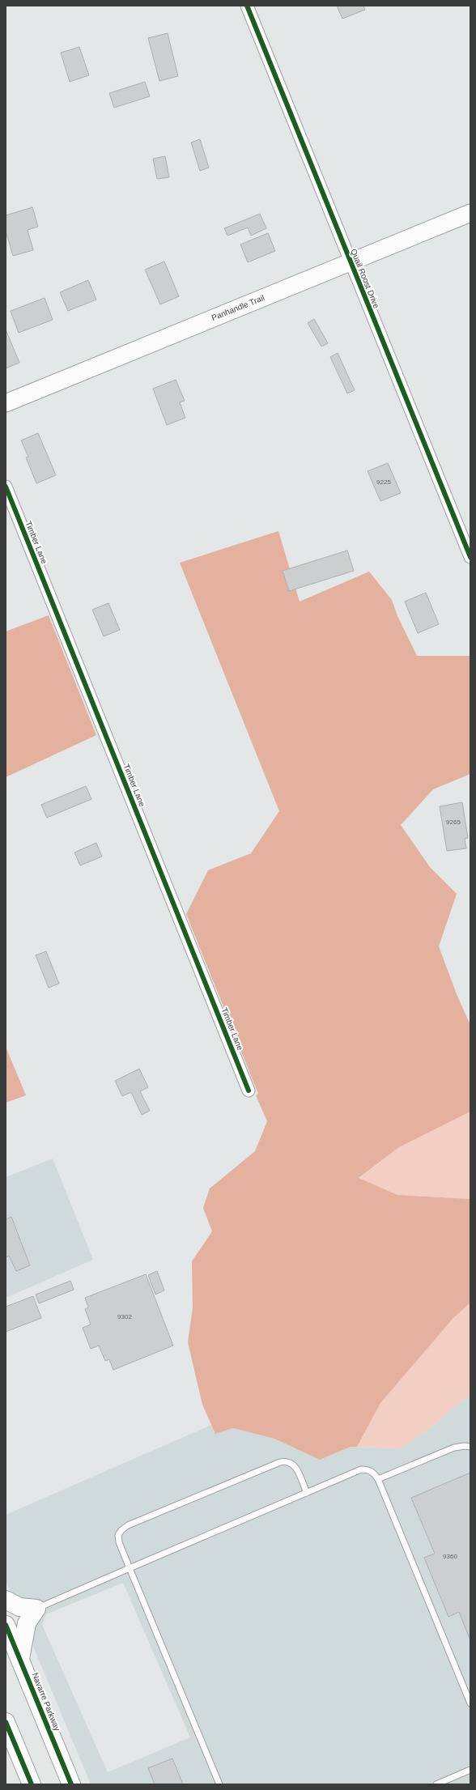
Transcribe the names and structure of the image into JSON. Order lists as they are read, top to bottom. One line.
{"streets":{"highway":["Navarre Parkway"],"street":["Quail Roost Drive","Panhandle Trail","Timber Lane"]},"crossings":[["Quail Roost Drive","Panhandle Trail"]],"house_numbers":["9225","9265","9302","9360"]}
